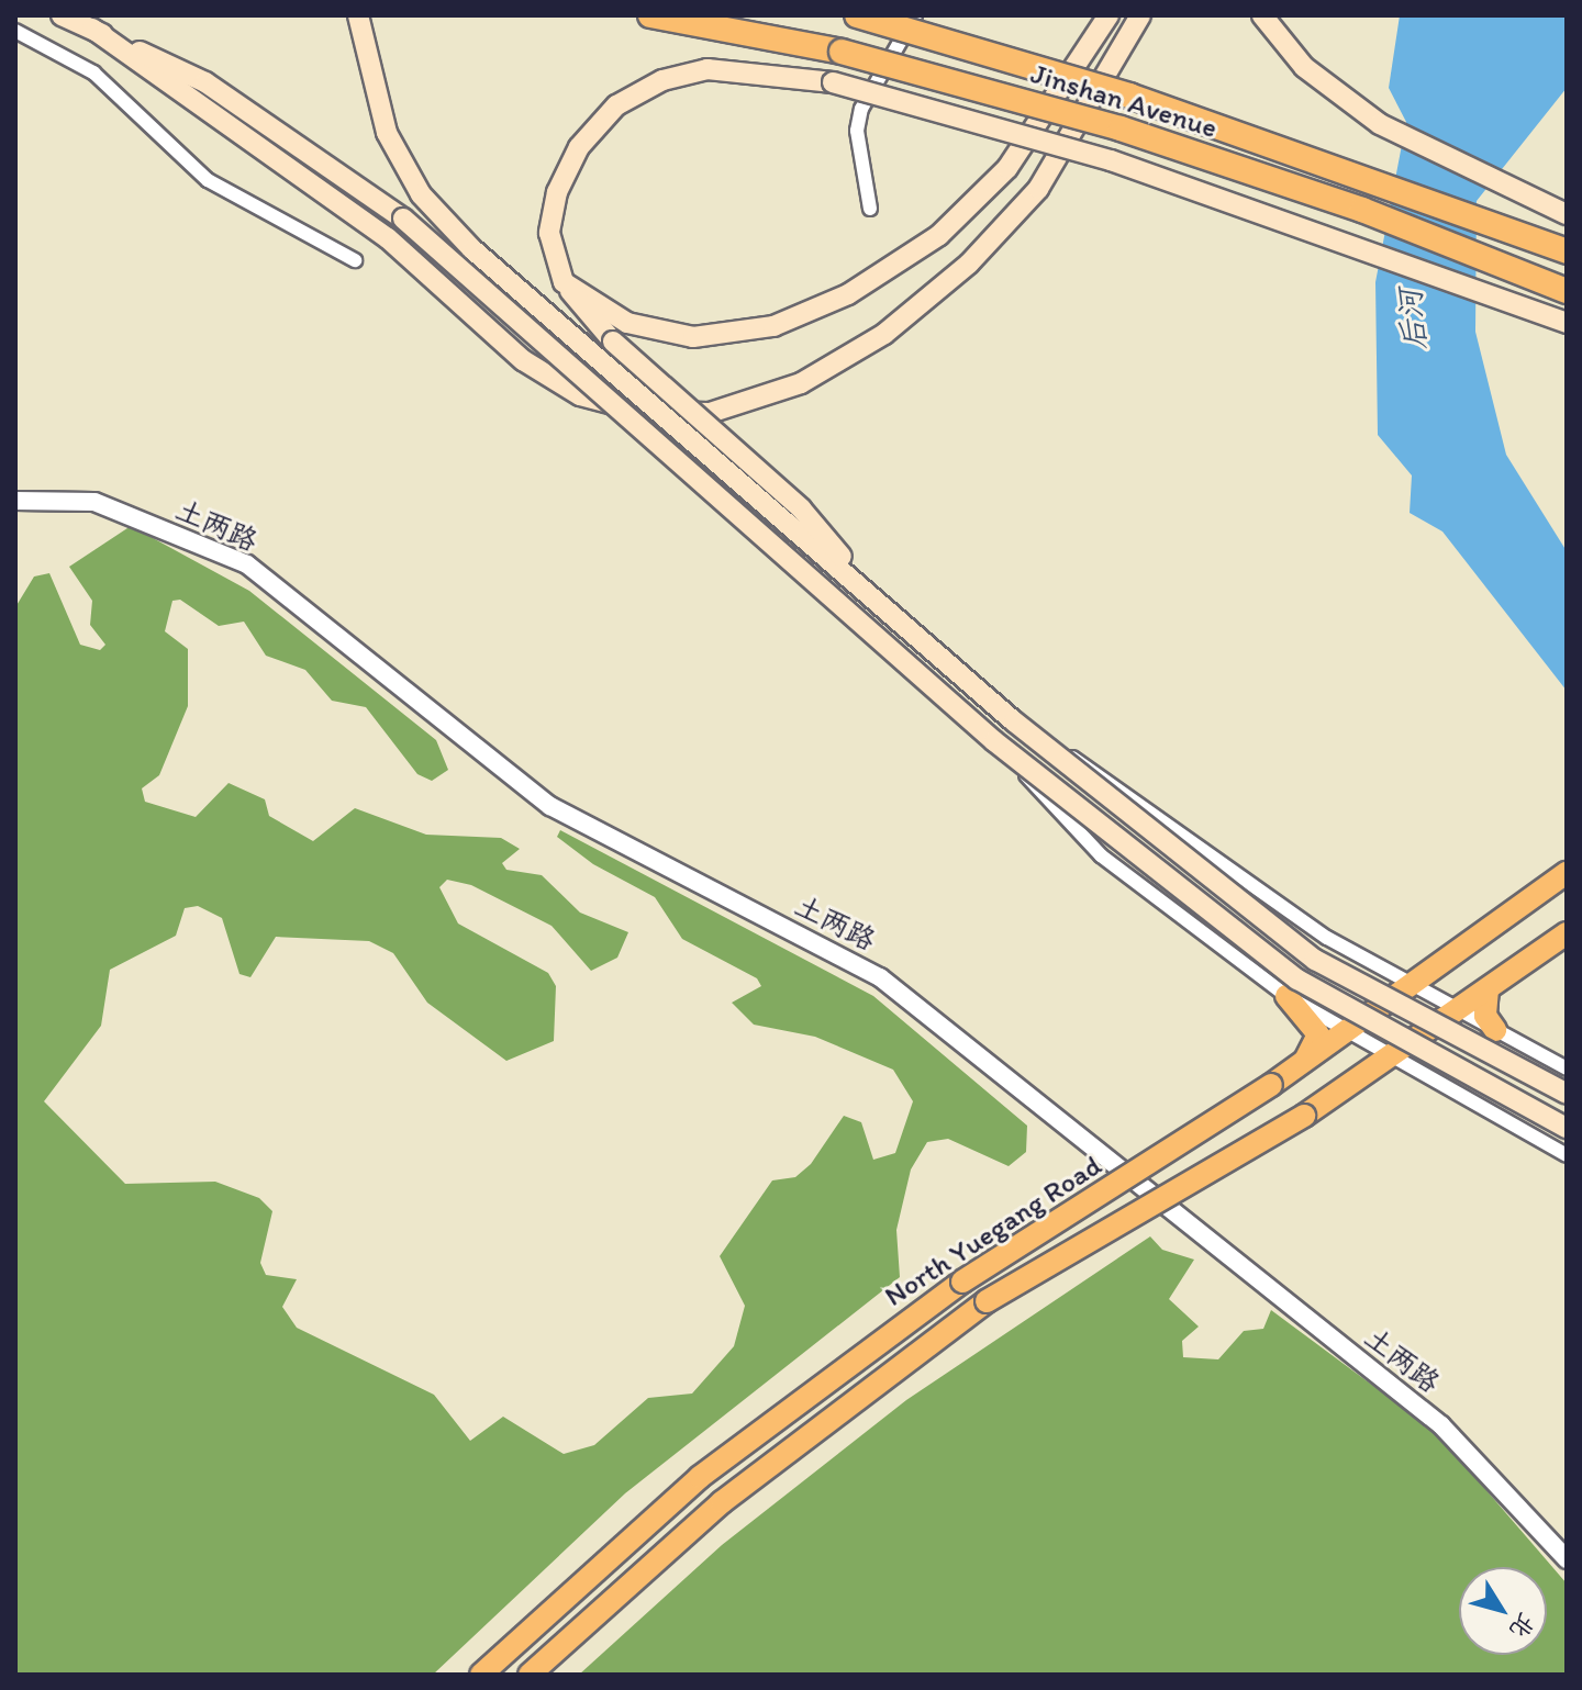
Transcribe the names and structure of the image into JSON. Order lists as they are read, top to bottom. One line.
{"streets":{"highway":["Jinshan Avenue"],"main road":["North Yuegang Road"],"street":["土两路"]},"water":["后河"],"north":"bottom right"}
